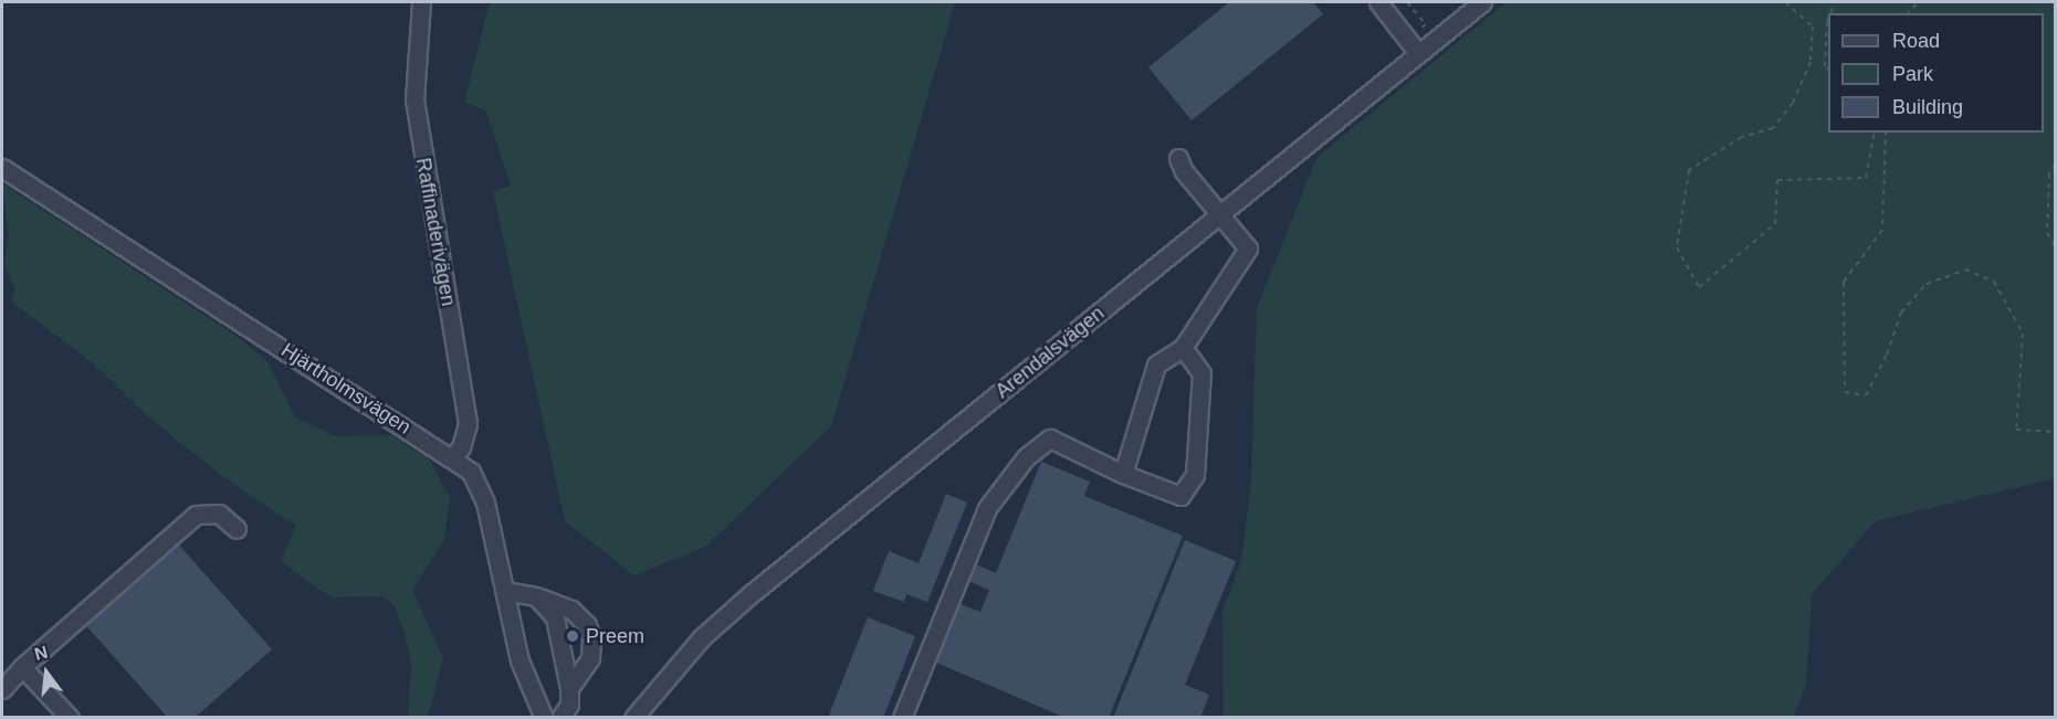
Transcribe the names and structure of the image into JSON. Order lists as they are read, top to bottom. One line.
{"streets":{"street":["Raffinaderivägen","Arendalsvägen","Hjärtholmsvägen"]},"crossings":[["Raffinaderivägen","Hjärtholmsvägen"]],"places":["Preem"],"legend":["Road","Park","Building"],"north":"top"}
